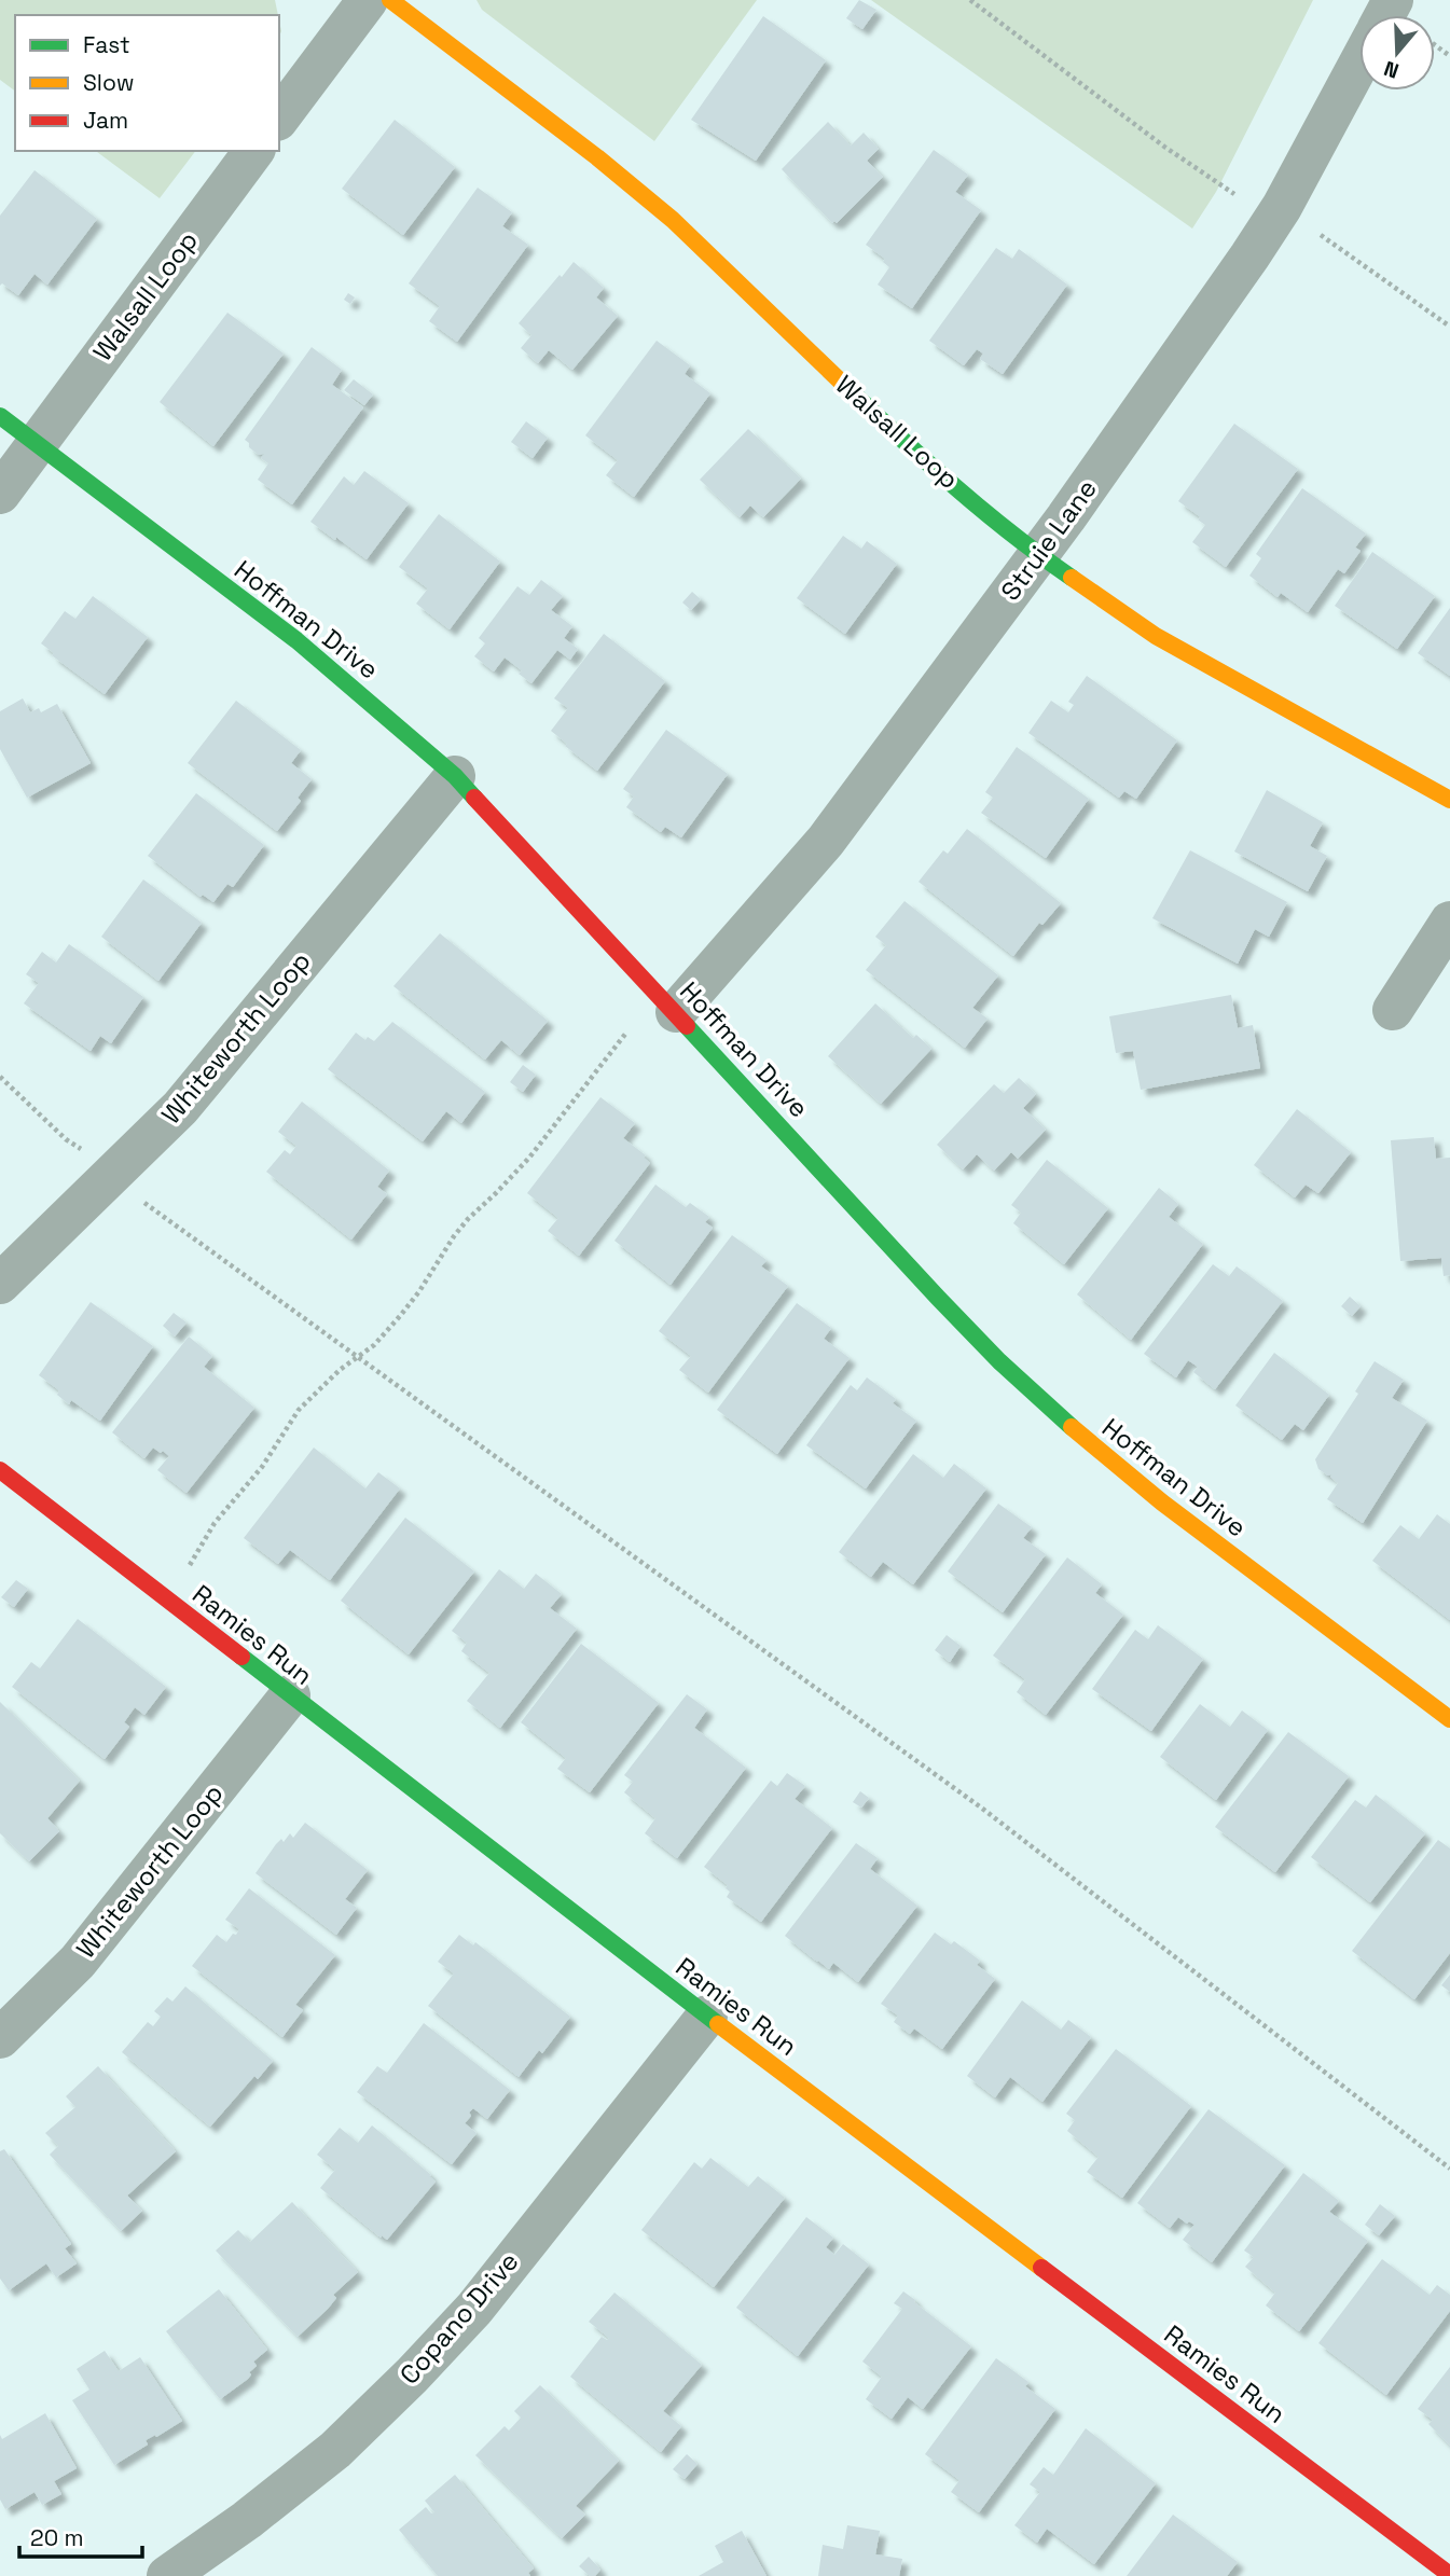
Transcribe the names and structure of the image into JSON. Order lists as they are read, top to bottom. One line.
{"streets":{"street":["Walsall Loop","Struie Lane","Hoffman Drive","Whiteworth Loop","Ramies Run","Copano Drive"]},"crossings":[["Walsall Loop","Struie Lane"],["Walsall Loop","Hoffman Drive"],["Struie Lane","Hoffman Drive"],["Hoffman Drive","Whiteworth Loop"],["Whiteworth Loop","Ramies Run"],["Ramies Run","Copano Drive"]],"legend":["Fast","Slow","Jam"],"scale_bar":"20 m","north":"bottom"}
